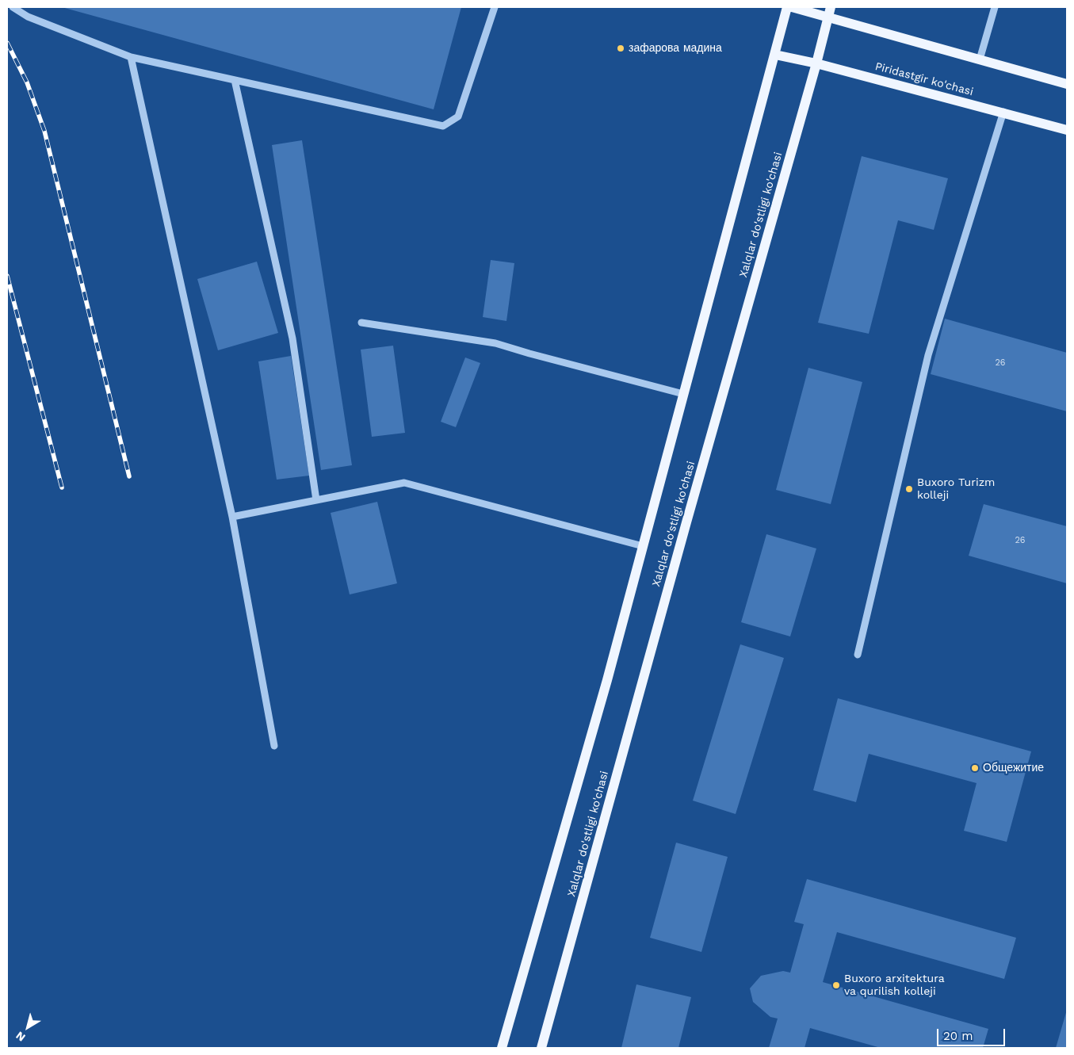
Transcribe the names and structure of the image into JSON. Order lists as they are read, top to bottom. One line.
{"streets":{"main road":["Piridastgir ko'chasi","Xalqlar do'stligi ko'chasi"]},"crossings":[["Piridastgir ko'chasi","Xalqlar do'stligi ko'chasi"]],"places":["зафарова мадина","Buxoro Turizm kolleji","Общежитие","Buxoro arxitektura va qurilish kolleji"],"house_numbers":["26","26"],"scale_bar":"20 m","north":"bottom left"}
